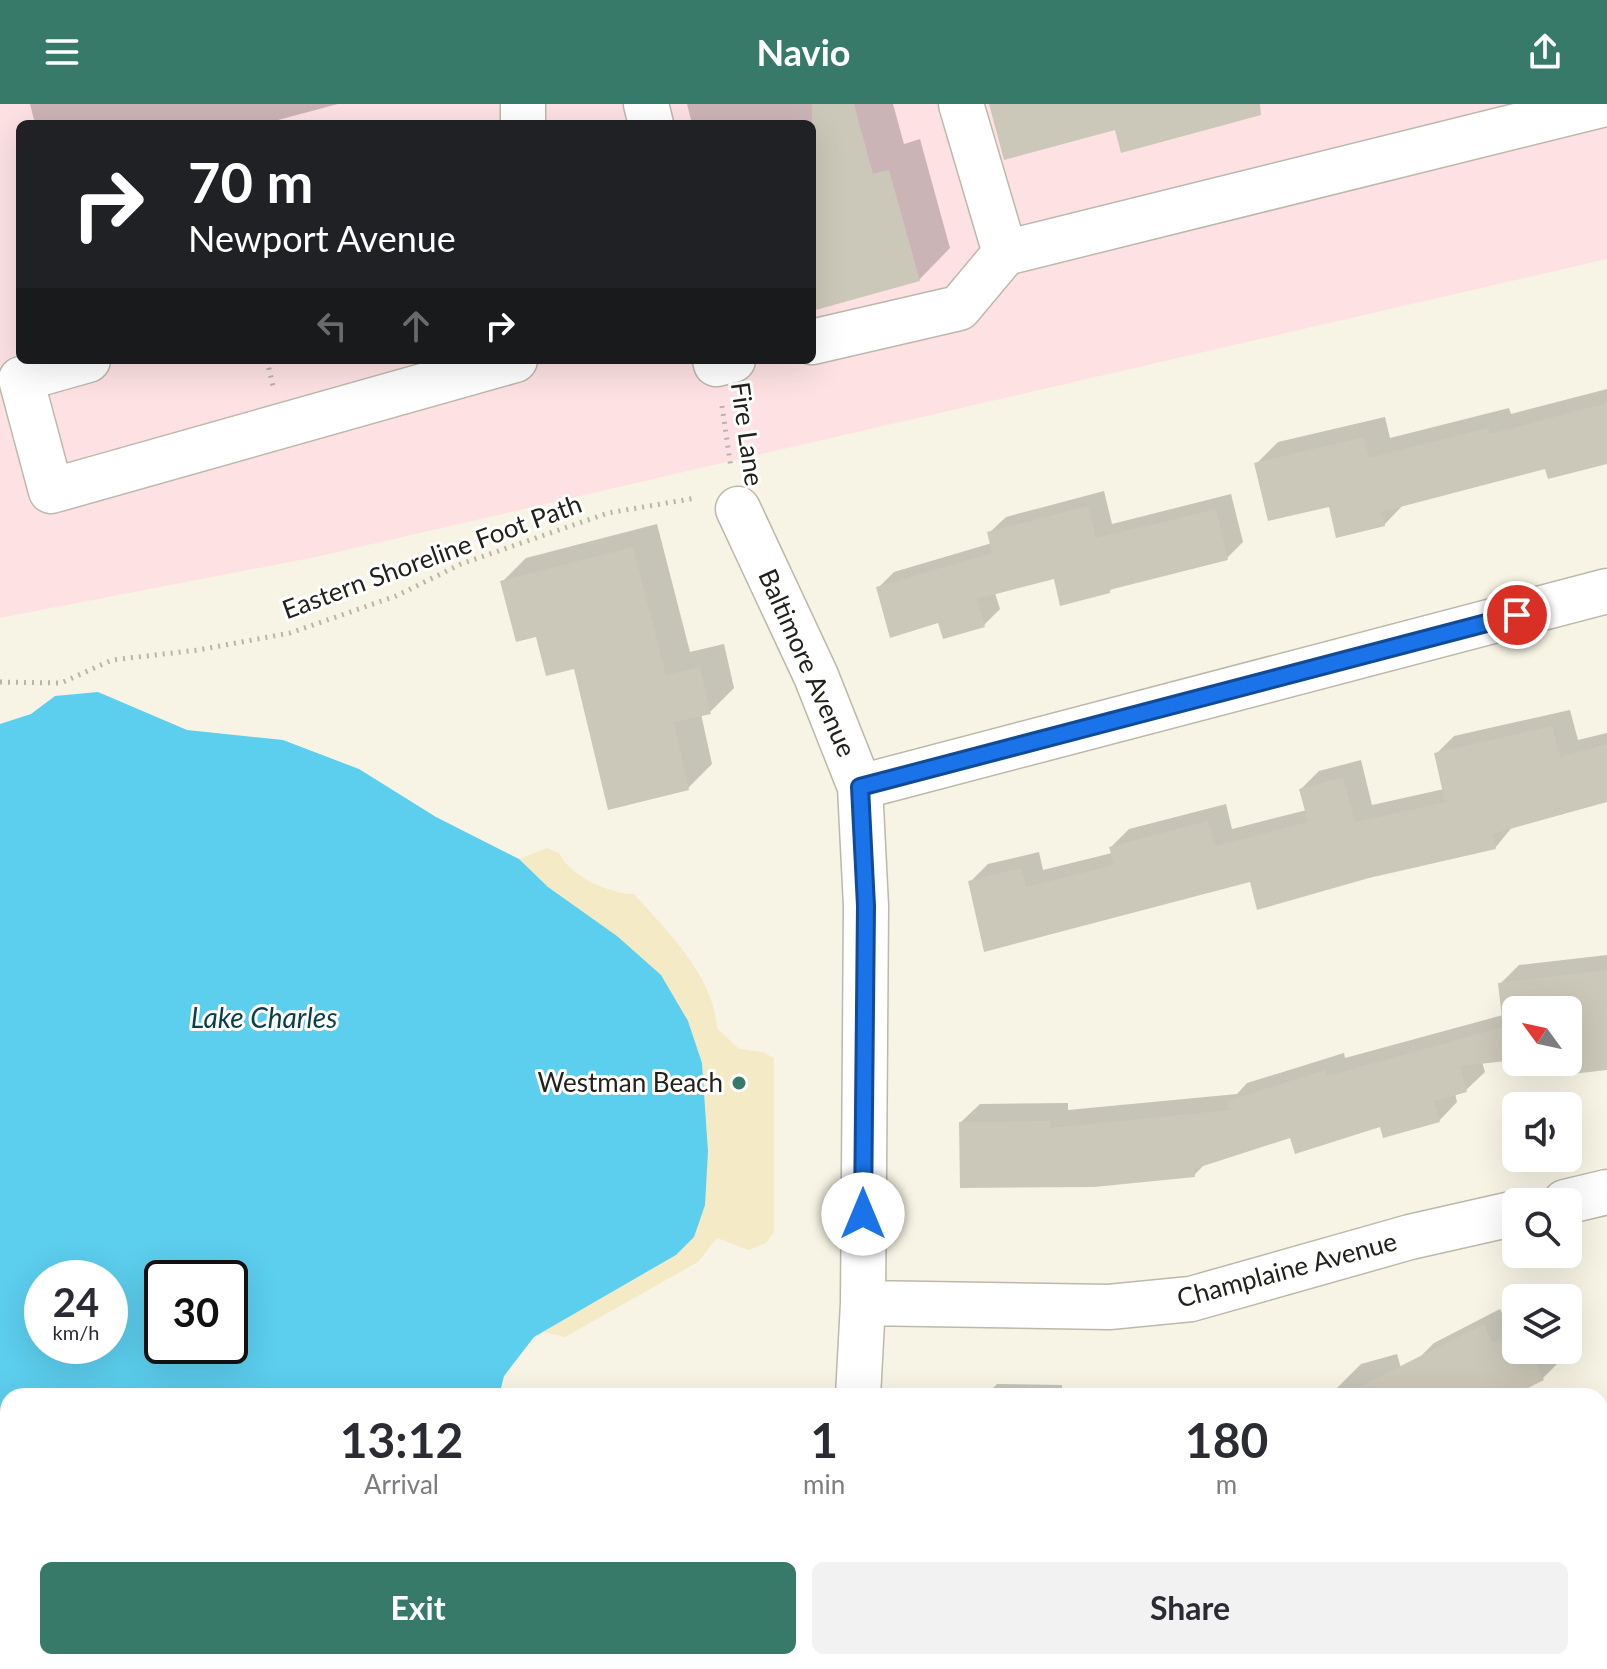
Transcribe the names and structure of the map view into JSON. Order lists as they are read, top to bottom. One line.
{"streets":{"street":["Baltimore Avenue","Champlaine Avenue"],"path":["Fire Lane","Eastern Shoreline Foot Path"]},"crossings":[["Fire Lane","Eastern Shoreline Foot Path"],["Fire Lane","Baltimore Avenue"],["Eastern Shoreline Foot Path","Baltimore Avenue"],["Baltimore Avenue","Champlaine Avenue"]],"water":["Lake Charles"],"places":["Westman Beach"],"north":"top left","page":{"header":"Navio","turn":["70 m","Newport Avenue"],"speed":"24 km/h","limit":"30","eta":["13:12","Arrival","1","min","180","m"],"buttons":["Exit","Share"]}}
